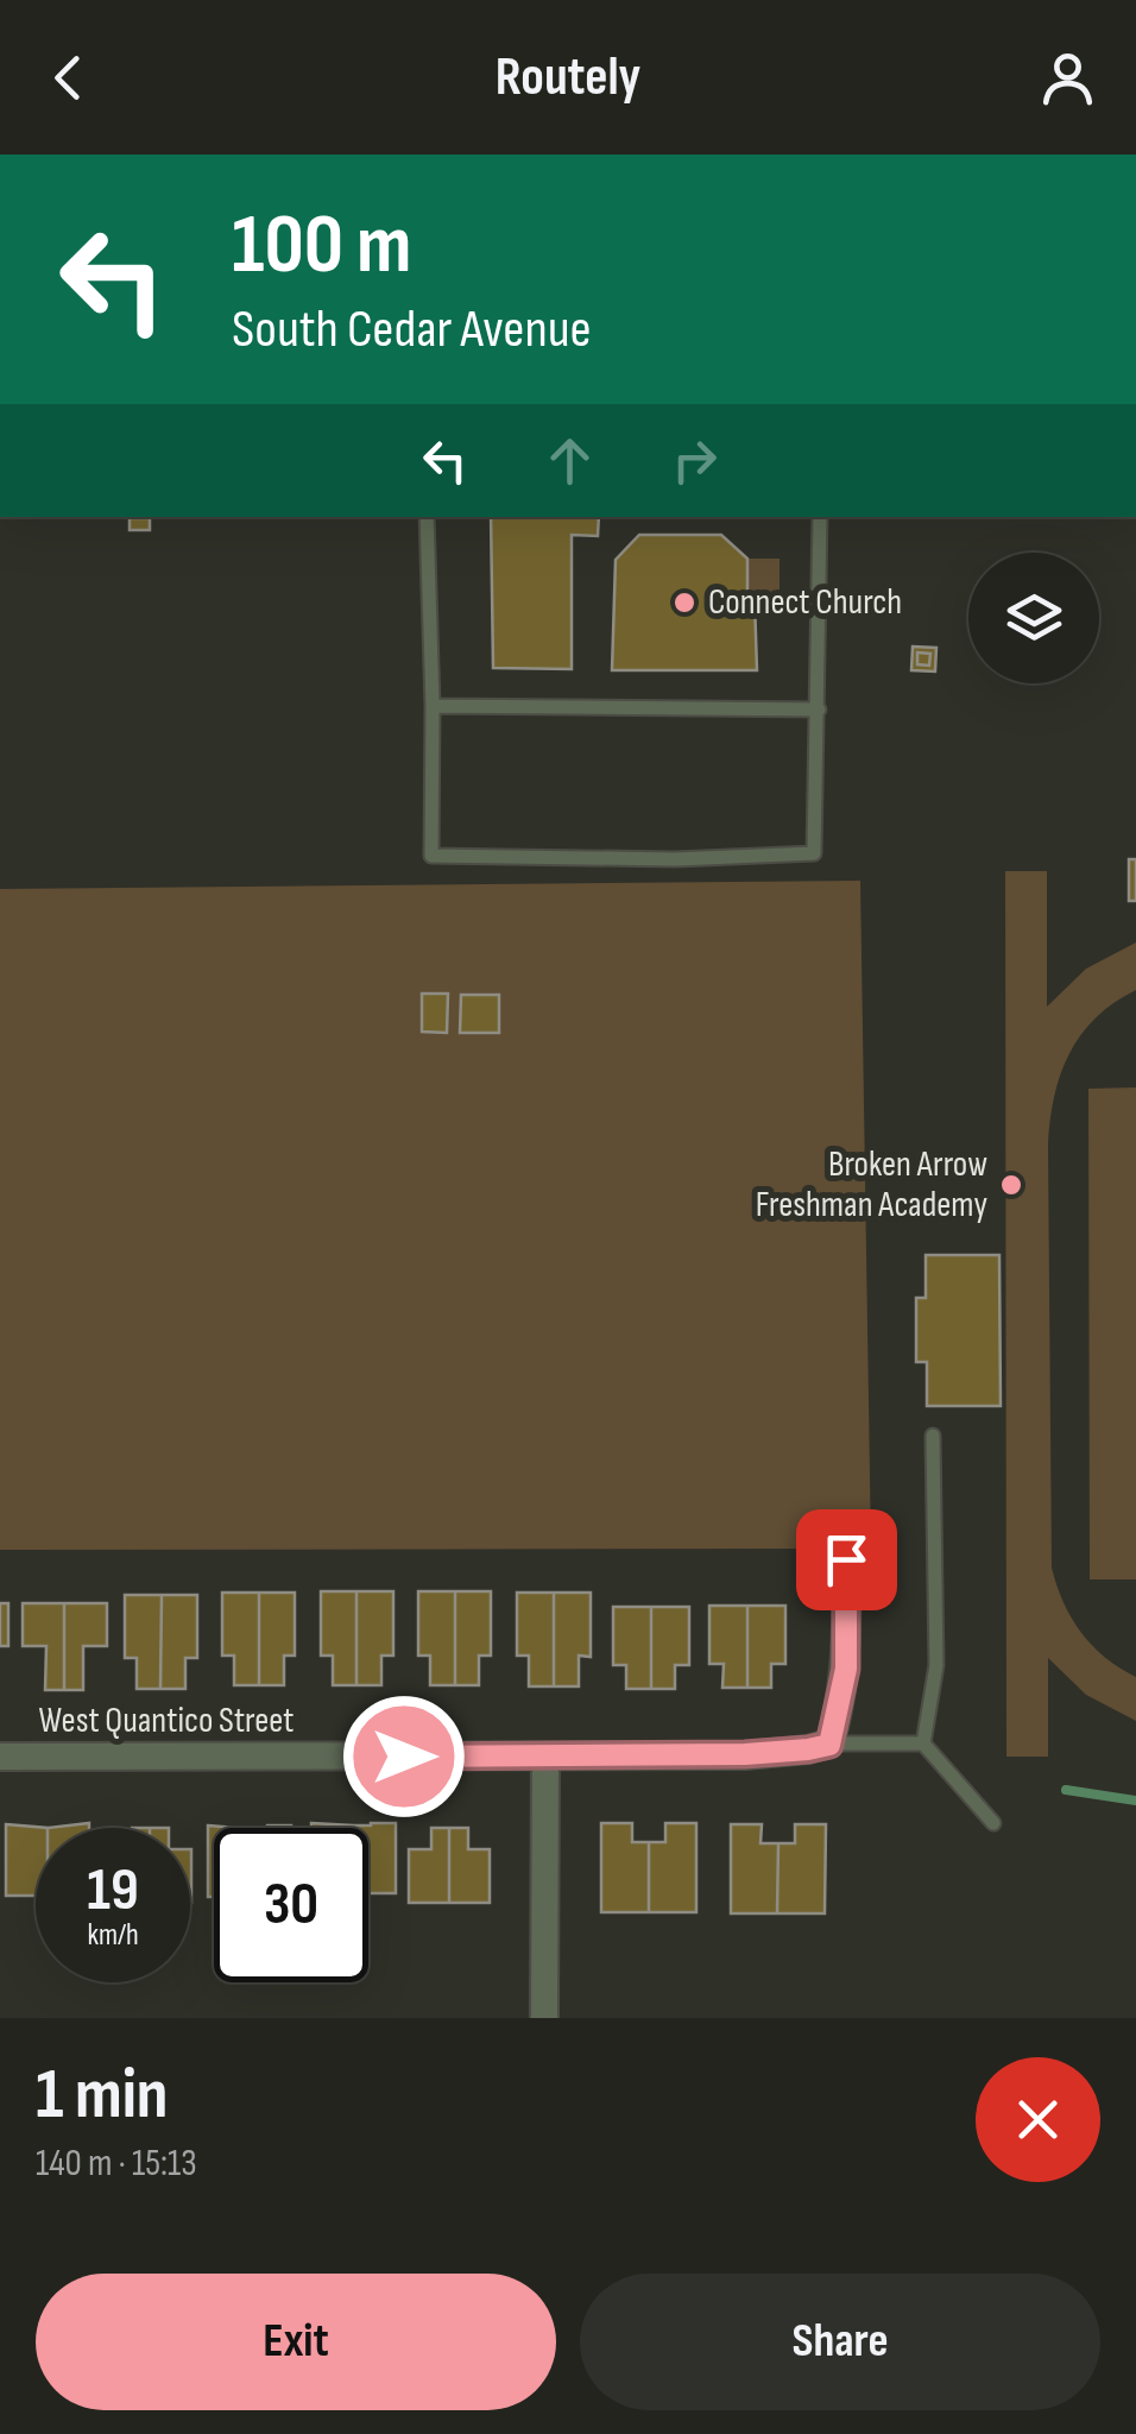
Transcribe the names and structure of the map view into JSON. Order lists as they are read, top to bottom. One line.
{"streets":{"street":["West Quantico Street"]},"places":["Connect Church","Broken Arrow Freshman Academy"],"page":{"header":"Routely","turn":["100 m","South Cedar Avenue"],"speed":"19 km/h","limit":"30","heading":["1 min","140 m · 15:13"],"buttons":["Exit","Share"]}}
